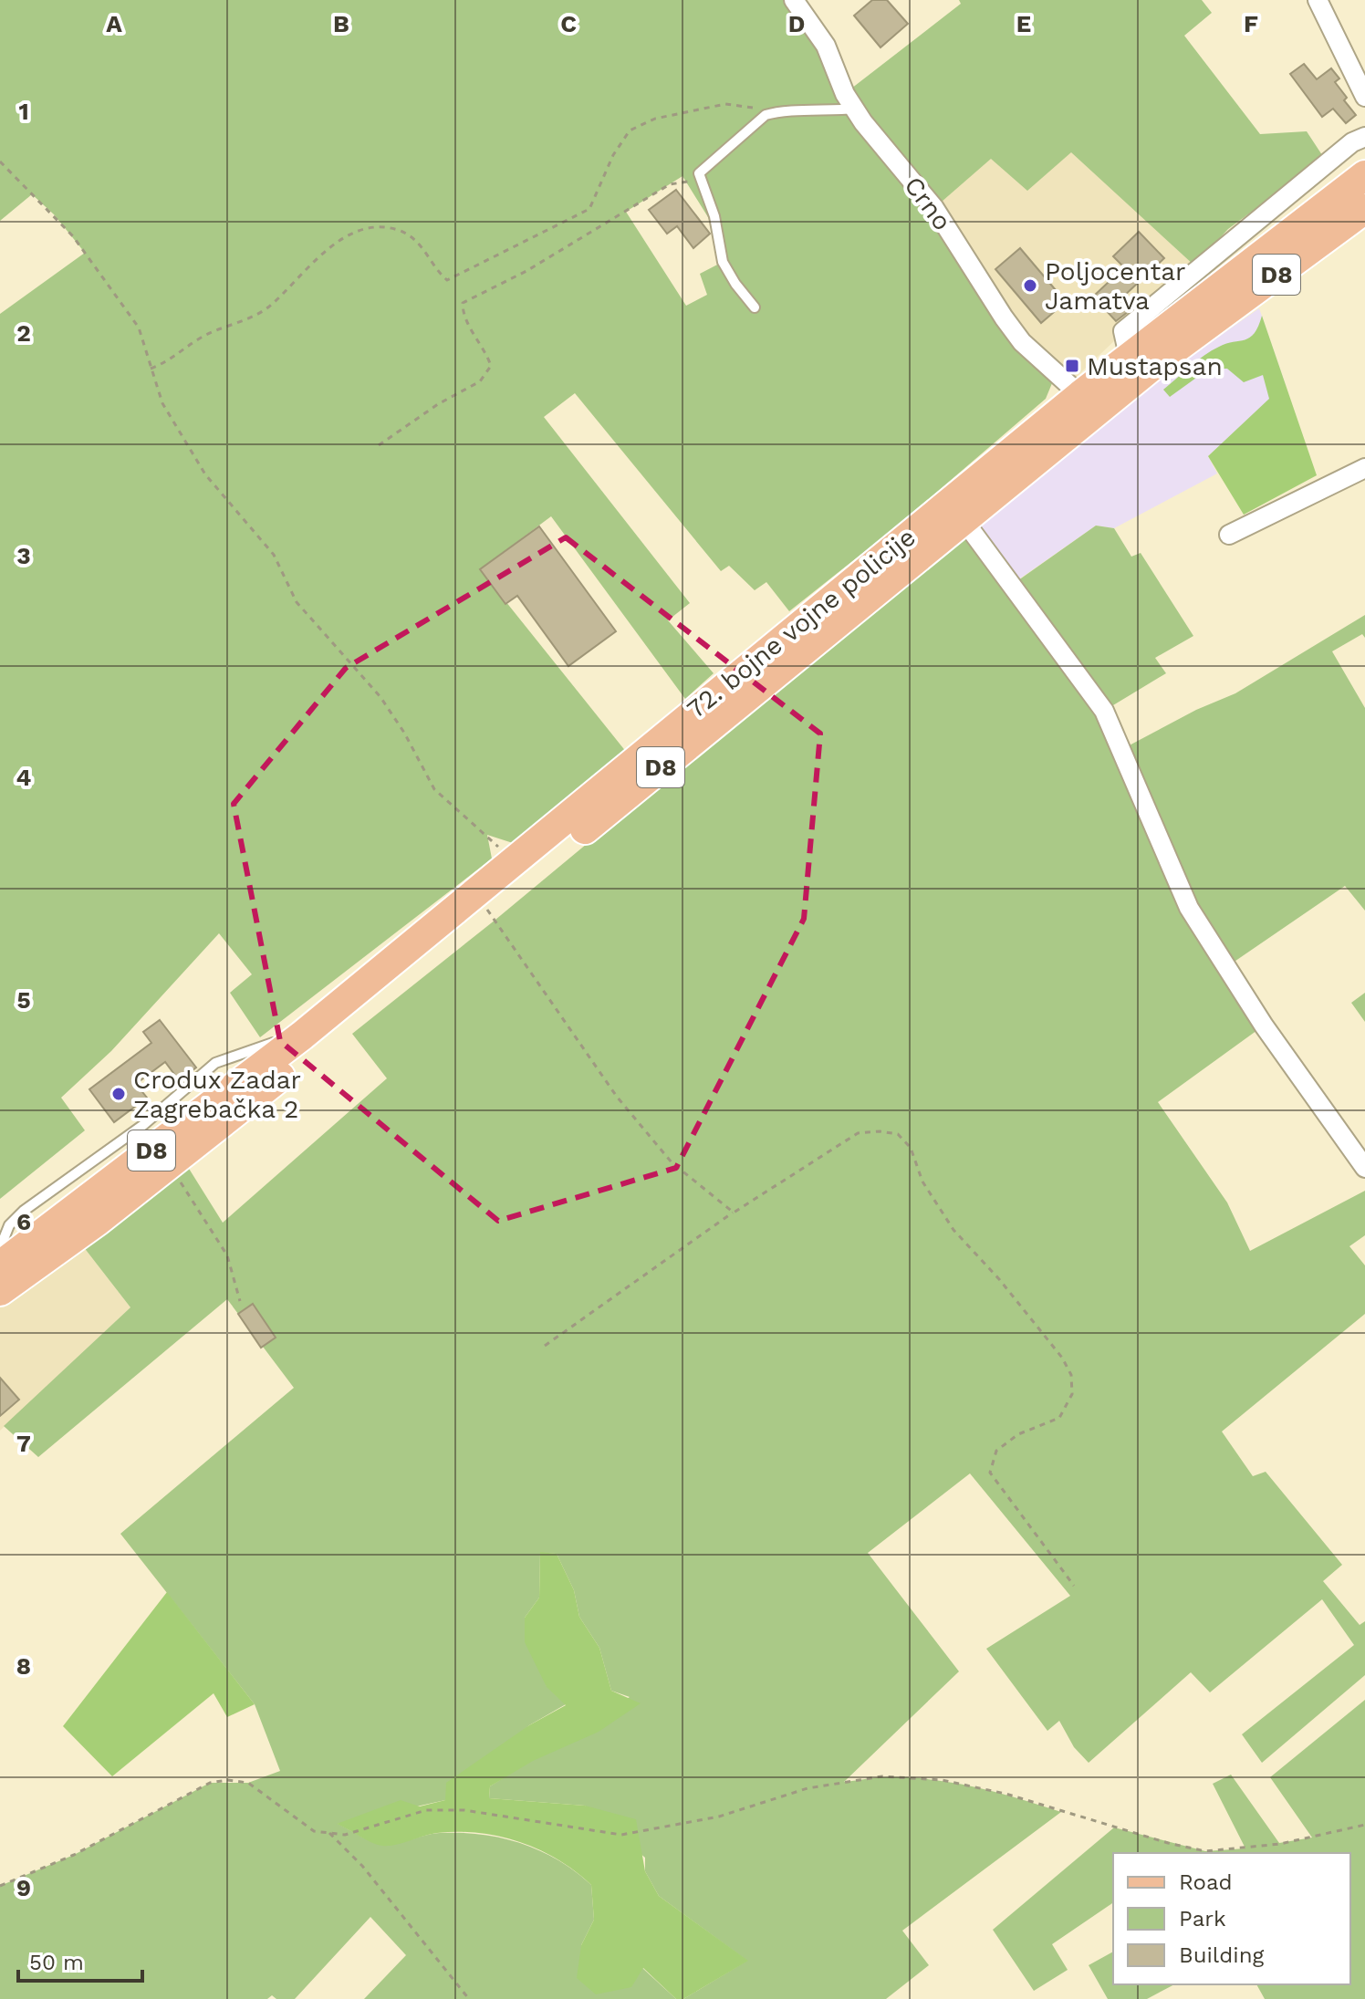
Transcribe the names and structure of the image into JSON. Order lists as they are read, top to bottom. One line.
{"streets":{"main road":["D8","72. bojne vojne policije"],"street":["Crno"]},"crossings":[["Crno","72. bojne vojne policije"]],"places":{"other":["Poljocentar Jamatva","Crodux Zadar Zagrebačka 2"],"transit":["Mustapsan"]},"legend":["Road","Park","Building"],"scale_bar":"50 m","grid":{"columns":["A","B","C","D","E","F"],"rows":["1","2","3","4","5","6","7","8","9"]}}
